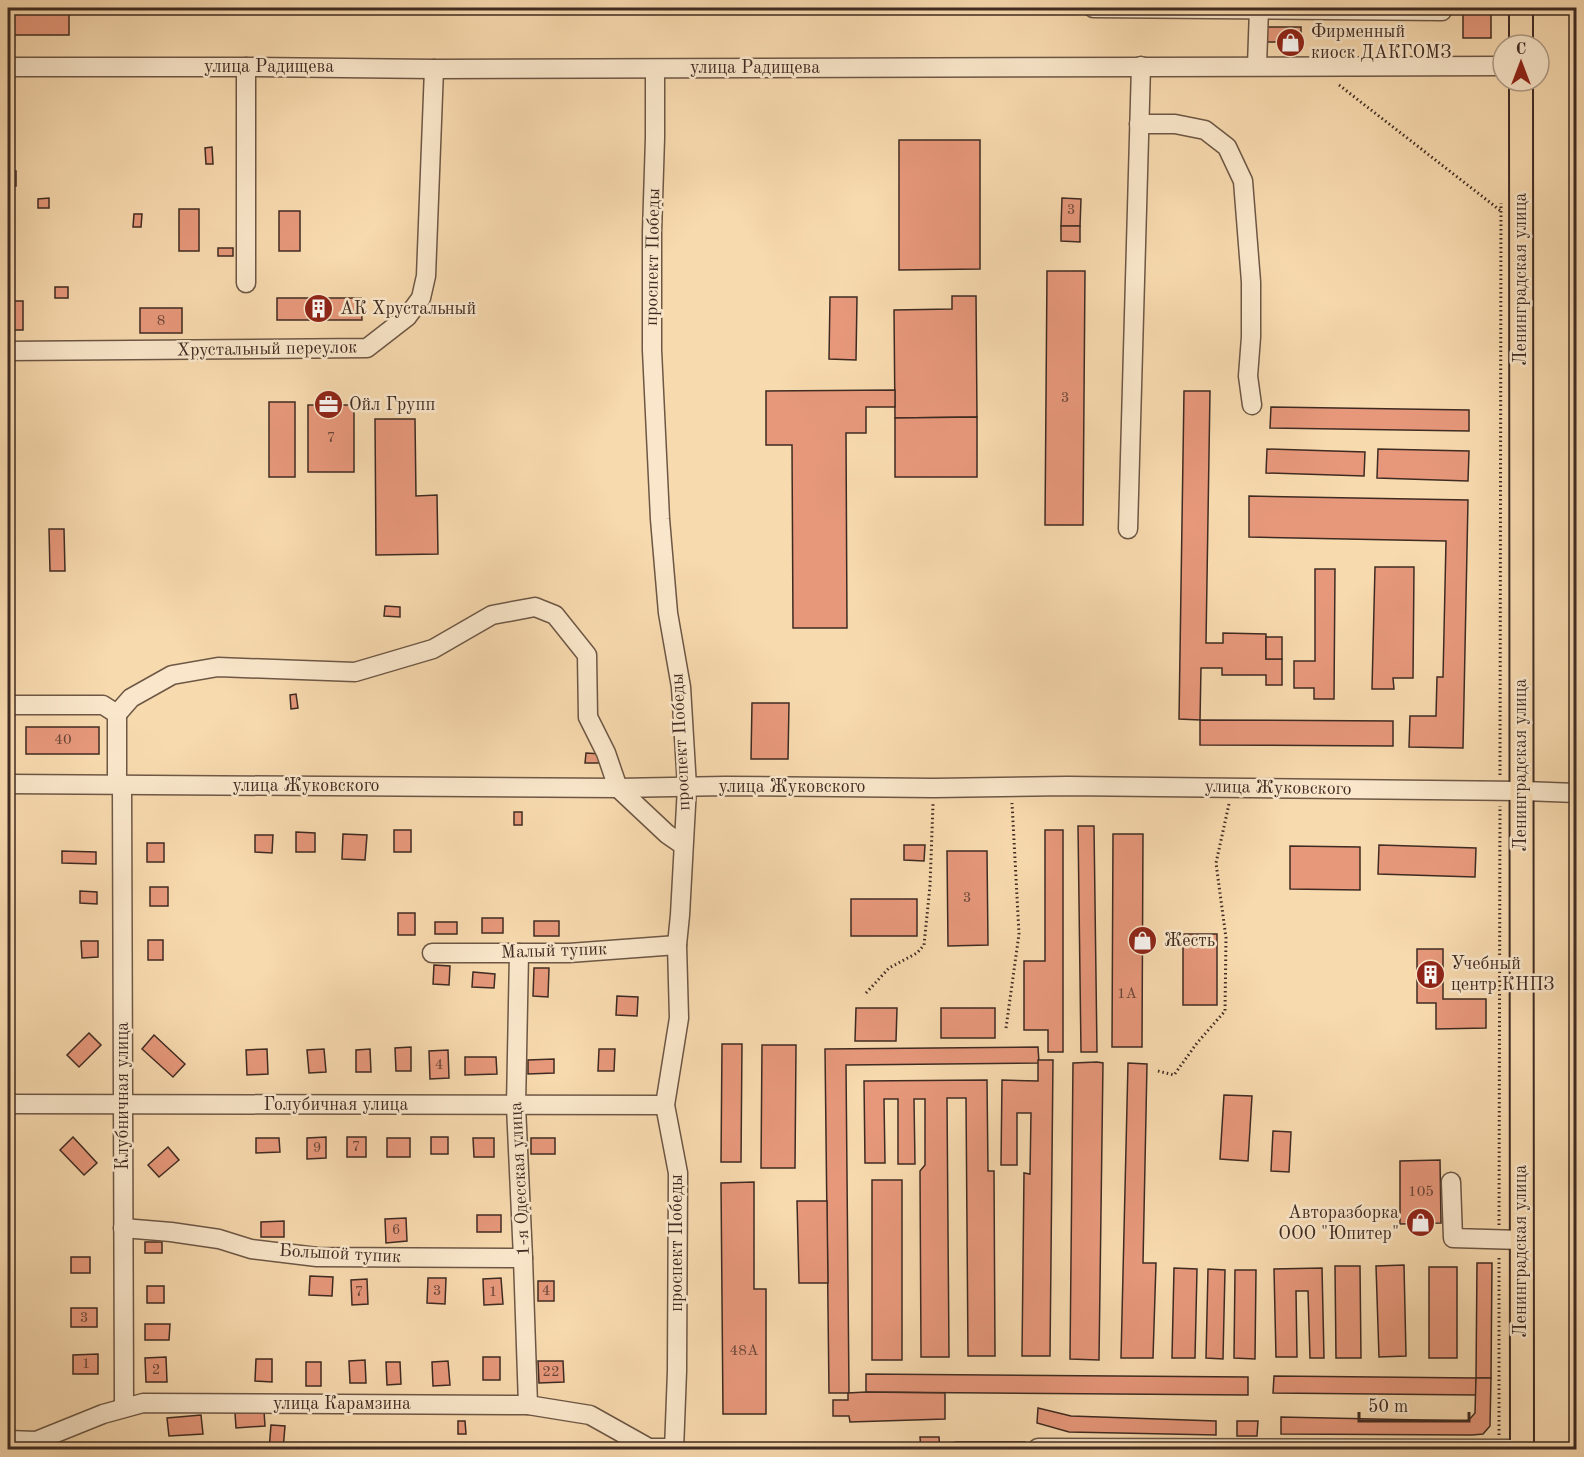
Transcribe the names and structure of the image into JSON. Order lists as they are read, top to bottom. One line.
{"streets":{"main road":["Ленинградская улица"],"street":["улица Радищева","проспект Победы","Хрустальный переулок","улица Жуковского","Малый тупик","Клубничная улица","Голубичная улица","1-я Одесская улица","Большой тупик","улица Карамзина"]},"crossings":[["улица Радищева","проспект Победы"],["улица Радищева","Хрустальный переулок"],["проспект Победы","улица Жуковского"],["проспект Победы","Малый тупик"],["проспект Победы","Голубичная улица"],["проспект Победы","улица Карамзина"],["Ленинградская улица","улица Жуковского"],["улица Жуковского","Клубничная улица"],["Малый тупик","1-я Одесская улица"],["Клубничная улица","Голубичная улица"],["Клубничная улица","Большой тупик"],["Клубничная улица","улица Карамзина"],["Голубичная улица","1-я Одесская улица"],["1-я Одесская улица","Большой тупик"],["1-я Одесская улица","улица Карамзина"]],"places":{"shop":["Фирменный киоск ДАКГОМЗ","Жесть","Авторазборка ООО \"Юпитер\""],"building":["АК Хрустальный","Учебный центр КНПЗ"],"office":["Ойл Групп"]},"house_numbers":["3","8","3","7","40","3","1А","4","7","9","105","6","3","4","7","1","3","48А","1","2","22"],"scale_bar":"50 m","north":"top"}
